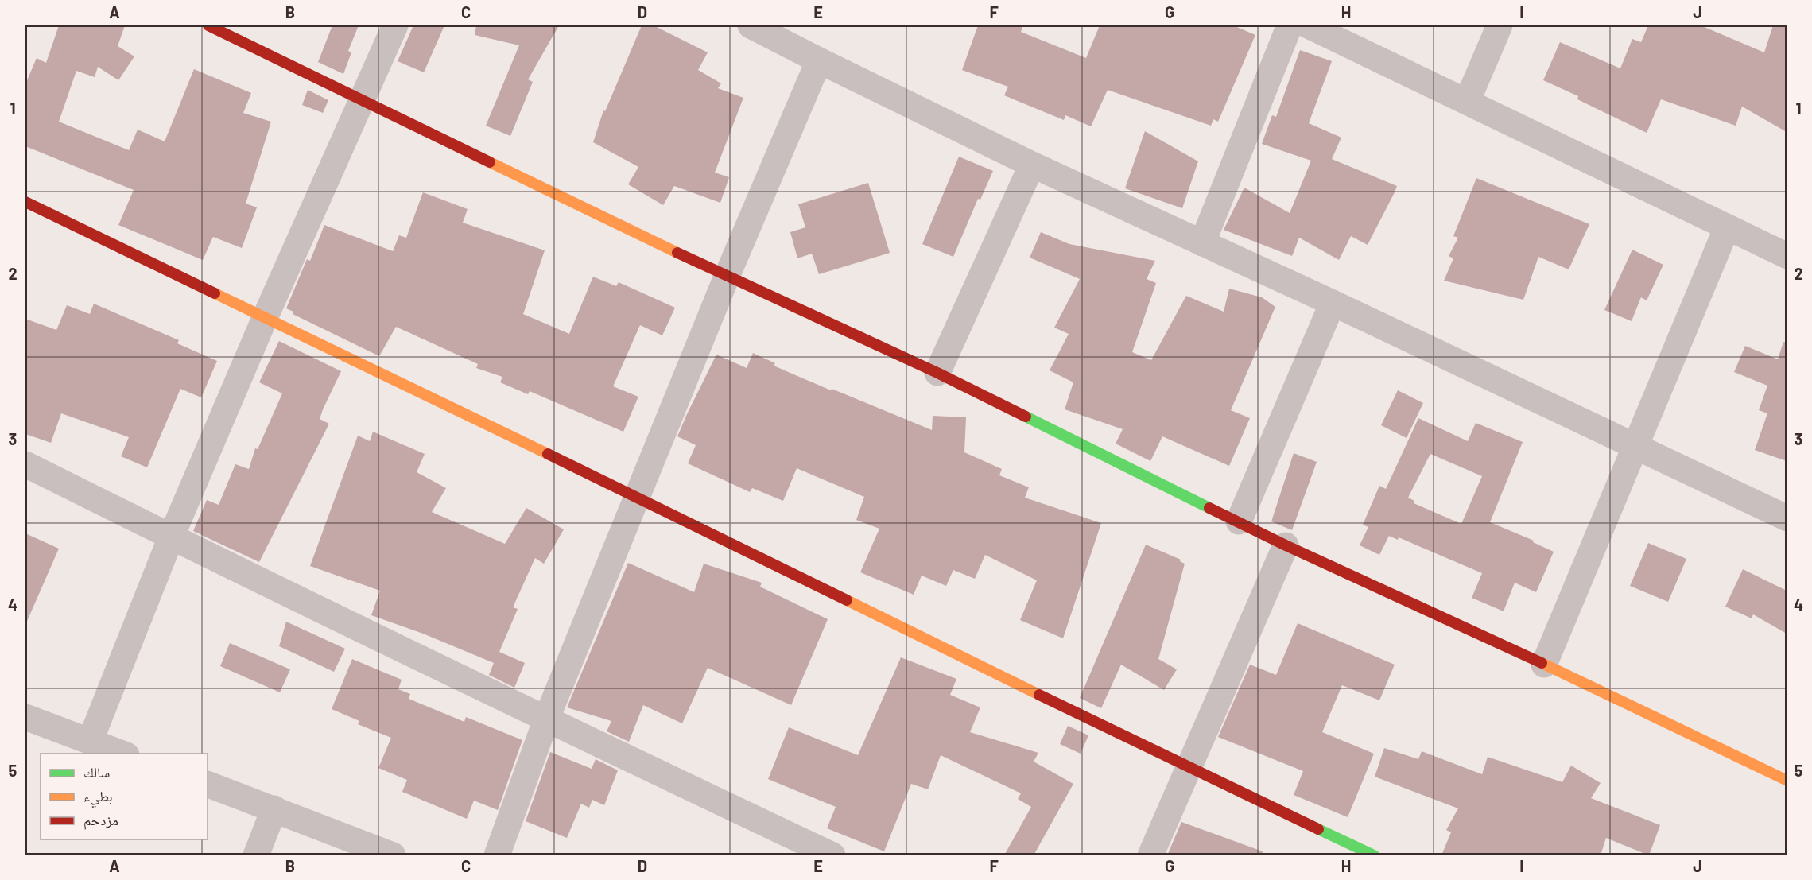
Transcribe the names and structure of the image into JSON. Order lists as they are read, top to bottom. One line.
{"legend":["سالك","بطيء","مزدحم"],"grid":{"columns":["A","B","C","D","E","F","G","H","I","J"],"rows":["1","2","3","4","5"]}}
